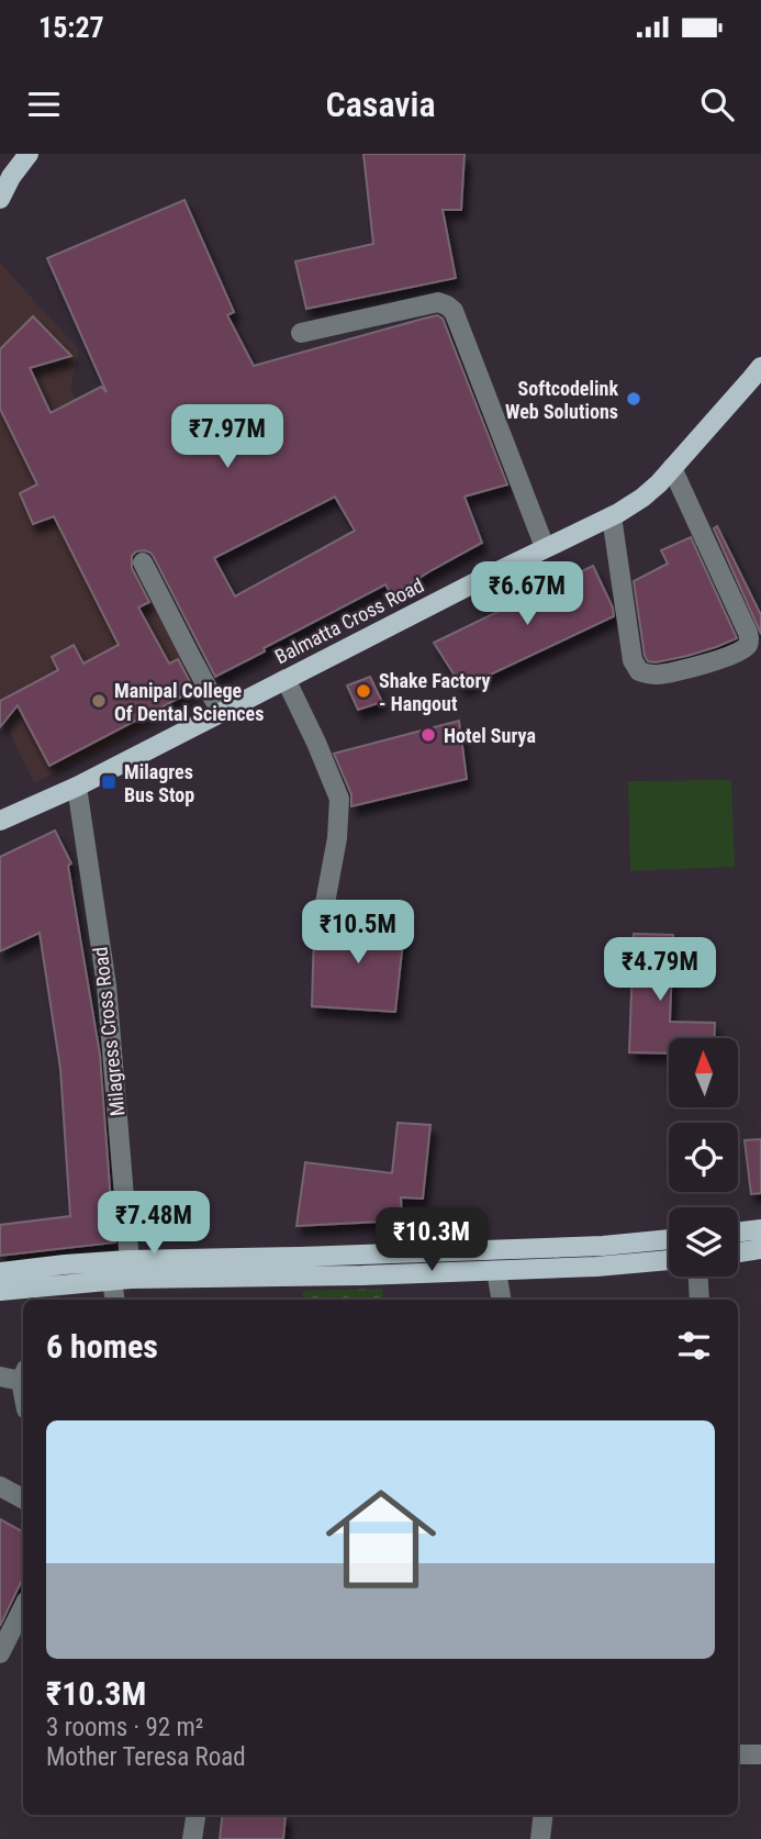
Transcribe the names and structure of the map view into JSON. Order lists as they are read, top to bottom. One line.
{"streets":{"main road":["Balmatta Cross Road"],"street":["Milagress Cross Road"]},"crossings":[["Balmatta Cross Road","Milagress Cross Road"]],"places":{"other":["Softcodelink Web Solutions","Shake Factory - Hangout","Manipal College Of Dental Sciences","Hotel Surya"],"transit":["Milagres Bus Stop"]},"north":"top","page":{"status":"15:27","header":"Casavia","price":["₹7.97M","₹6.67M","₹10.5M","₹4.79M","₹7.48M","₹10.3M"],"heading":"6 homes","list":[{"name":"₹10.3M","note":"3 rooms · 92 m² · Mother Teresa Road"}]}}
